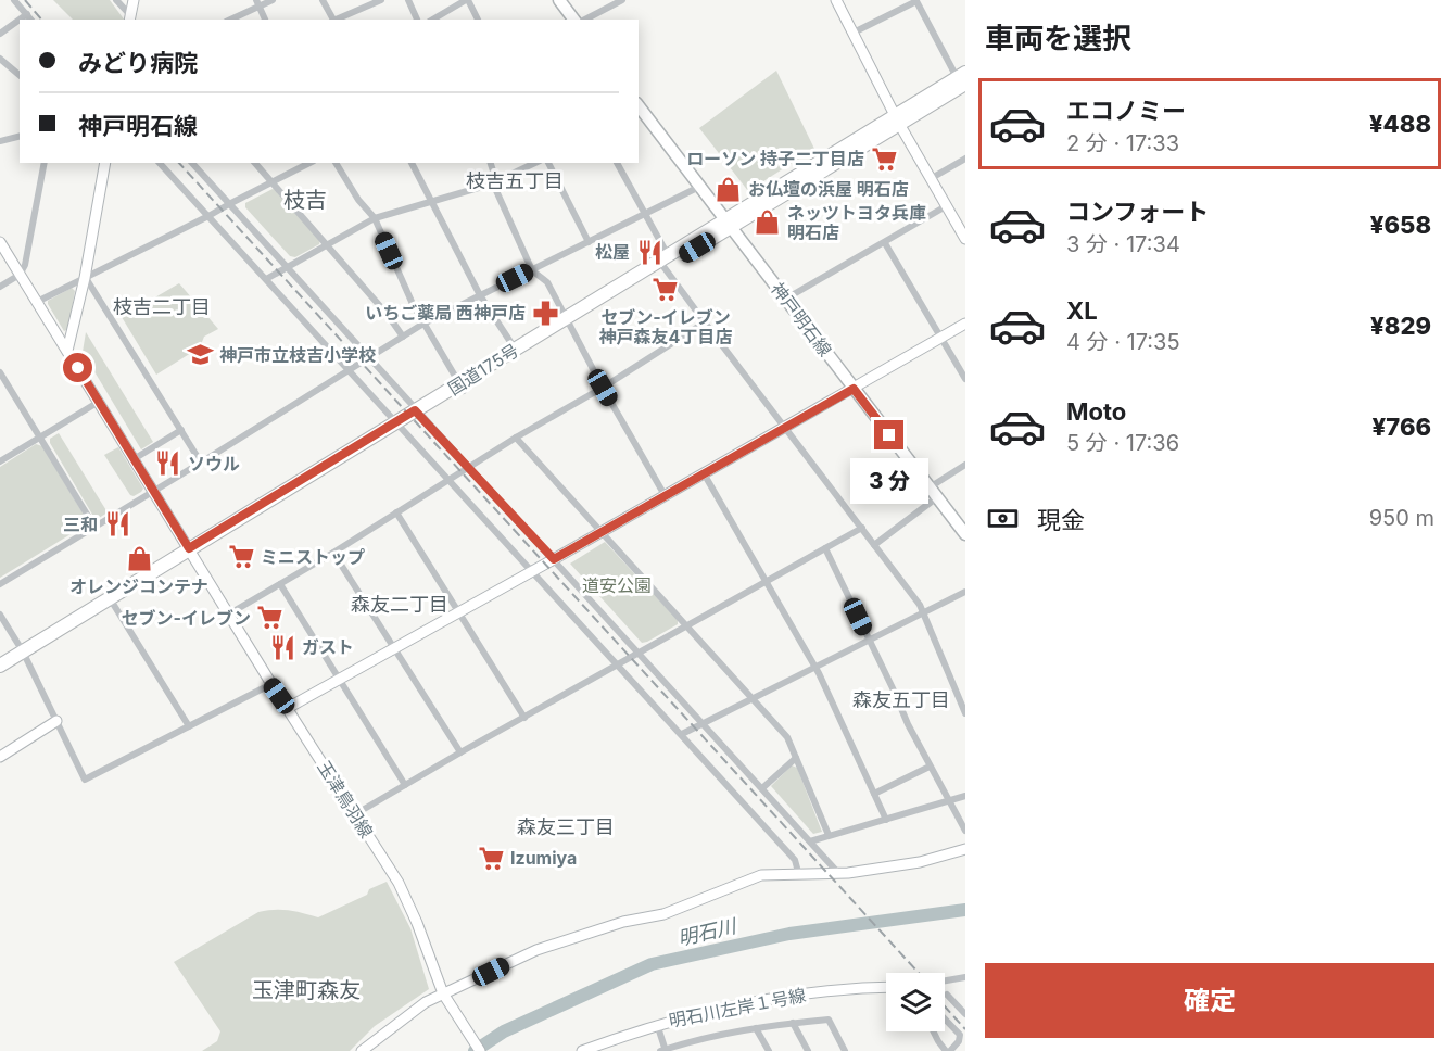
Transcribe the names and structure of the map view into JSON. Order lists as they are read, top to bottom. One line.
{"streets":{"highway":["国道175号"],"main road":["神戸明石線"],"street":["玉津鳥羽線","明石川左岸１号線"]},"crossings":[["神戸明石線","国道175号"],["国道175号","玉津鳥羽線"]],"districts":["枝吉五丁目","枝吉","枝吉二丁目","森友二丁目","森友五丁目","森友三丁目","玉津町森友"],"water":["明石川"],"parks":["道安公園"],"places":{"supermarket":["ローソン 持子二丁目店","セブン-イレブン 神戸森友4丁目店","ミニストップ","セブン-イレブン","Izumiya"],"shop":["お仏壇の浜屋 明石店","ネッツトヨタ兵庫 明石店","オレンジコンテナ"],"restaurant":["松屋","ソウル","三和","ガスト"],"pharmacy":["いちご薬局 西神戸店"],"school or university":["神戸市立枝吉小学校"]},"page":{"heading":"車両を選択","banner":["みどり病院","神戸明石線"],"list":[{"name":"エコノミー","note":"2 分 · 17:33","value":"¥488"},{"name":"コンフォート","note":"3 分 · 17:34","value":"¥658"},{"name":"XL","note":"4 分 · 17:35","value":"¥829"},{"name":"Moto","note":"5 分 · 17:36","value":"¥766"}],"bubble":"3 分","pay":["現金","950 m"],"buttons":"確定"}}
